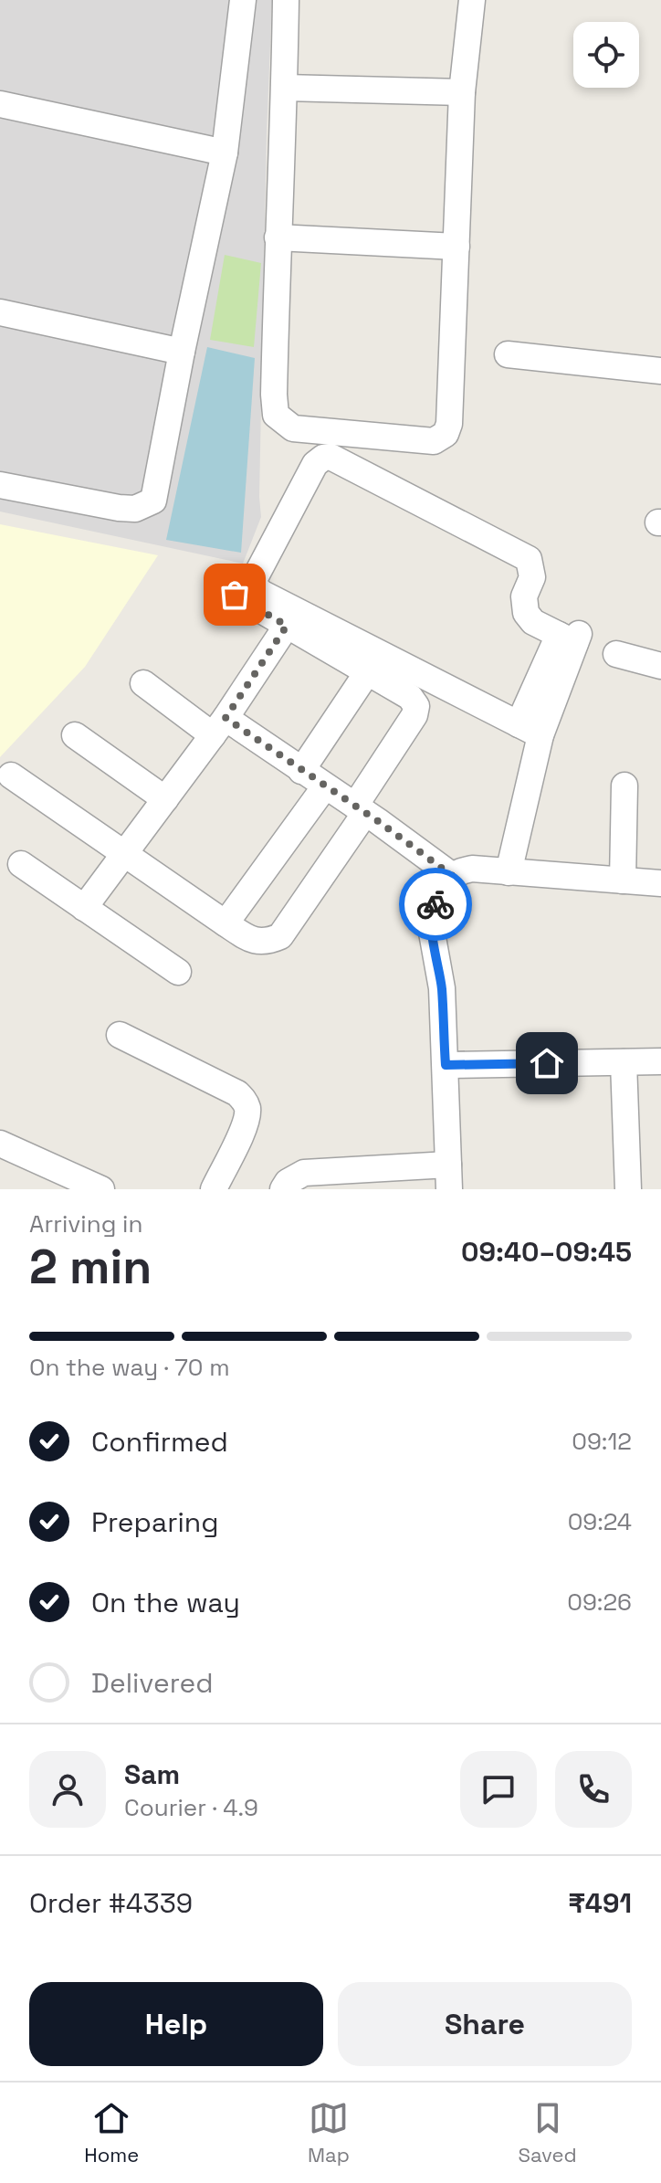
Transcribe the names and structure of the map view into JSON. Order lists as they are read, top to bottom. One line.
{"page":{"heading":["2 min","Arriving in","09:40–09:45"],"panel":["Sam","Courier · 4.9","Order #4339","₹491"],"bar":"On the way · 70 m","list":[["Confirmed","09:12"],["Preparing","09:24"],["On the way","09:26"],"Delivered"],"buttons":["Help","Share"],"tabs":["Home","Map","Saved"]}}
